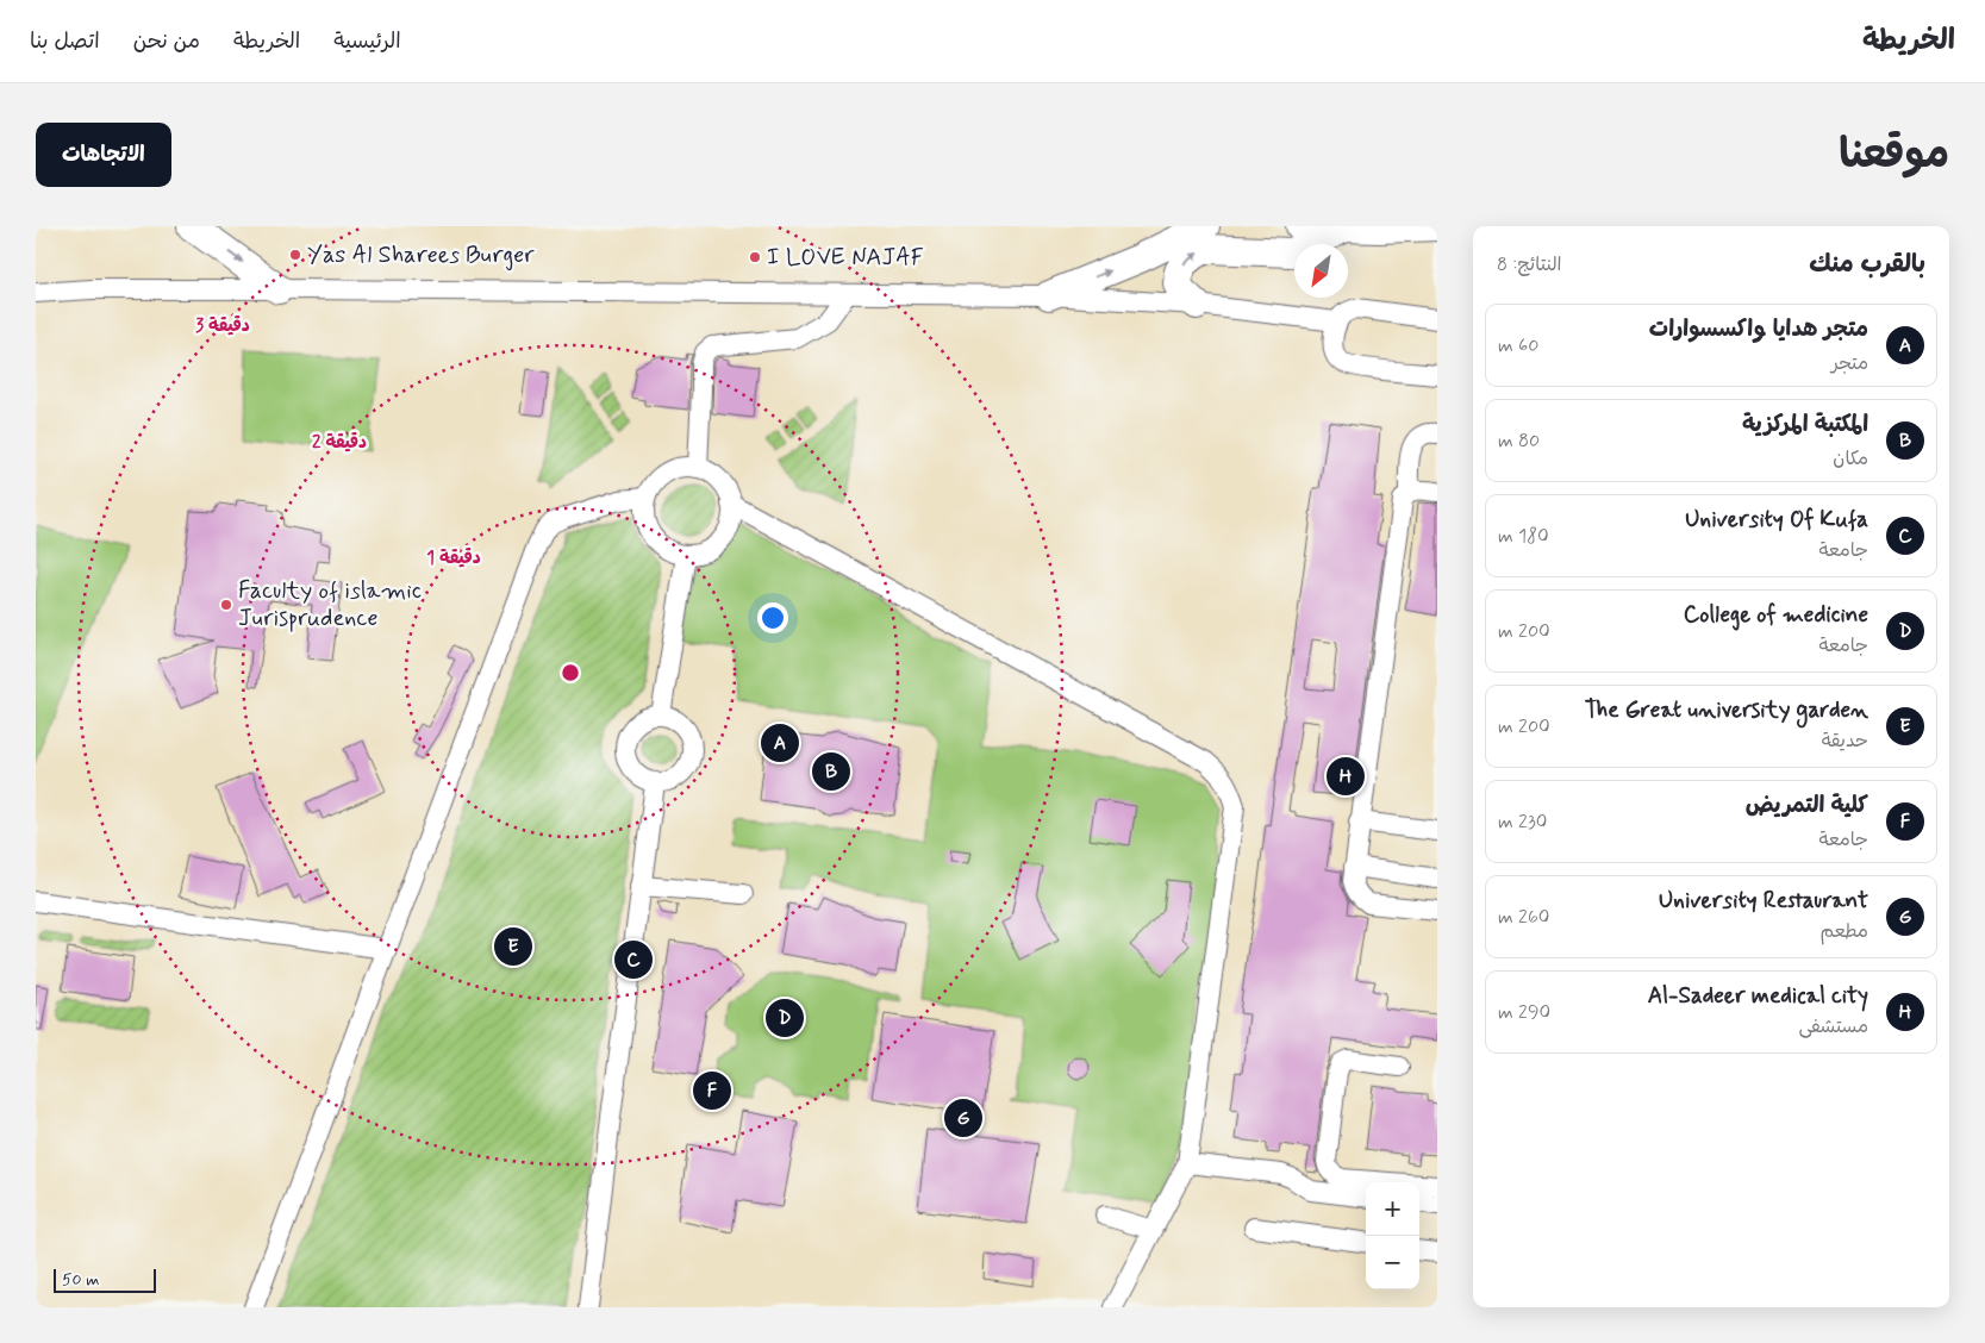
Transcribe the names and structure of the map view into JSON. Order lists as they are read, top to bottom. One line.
{"places":["Yas Al Sharees Burger","I LOVE NAJAF","Faculty of islamic Jurisprudence"],"scale_bar":"50 m","north":"bottom left","page":{"header":"الخريطة","nav":["الرئيسية","الخريطة","من نحن","اتصل بنا"],"title":"موقعنا","buttons":"الاتجاهات","heading":["بالقرب منك","النتائج: 8"],"list":[{"mark":"A","name":"متجر هدايا واكسسوارات","note":"متجر","value":"60 m"},{"mark":"B","name":"المكتبة المركزية","note":"مكان","value":"80 m"},{"mark":"C","name":"University Of Kufa","note":"جامعة","value":"180 m"},{"mark":"D","name":"College of medicine","note":"جامعة","value":"200 m"},{"mark":"E","name":"The Great university garden","note":"حديقة","value":"200 m"},{"mark":"F","name":"كلية التمريض","note":"جامعة","value":"230 m"},{"mark":"G","name":"University Restaurant","note":"مطعم","value":"260 m"},{"mark":"H","name":"Al-Sadeer medical city","note":"مستشفى","value":"290 m"}],"pins":["A","B","H","E","C","D","F","G"],"map_buttons":["+","−"],"scale":"50 m"},"rings":["3 دقيقة","2 دقيقة","1 دقيقة"]}
